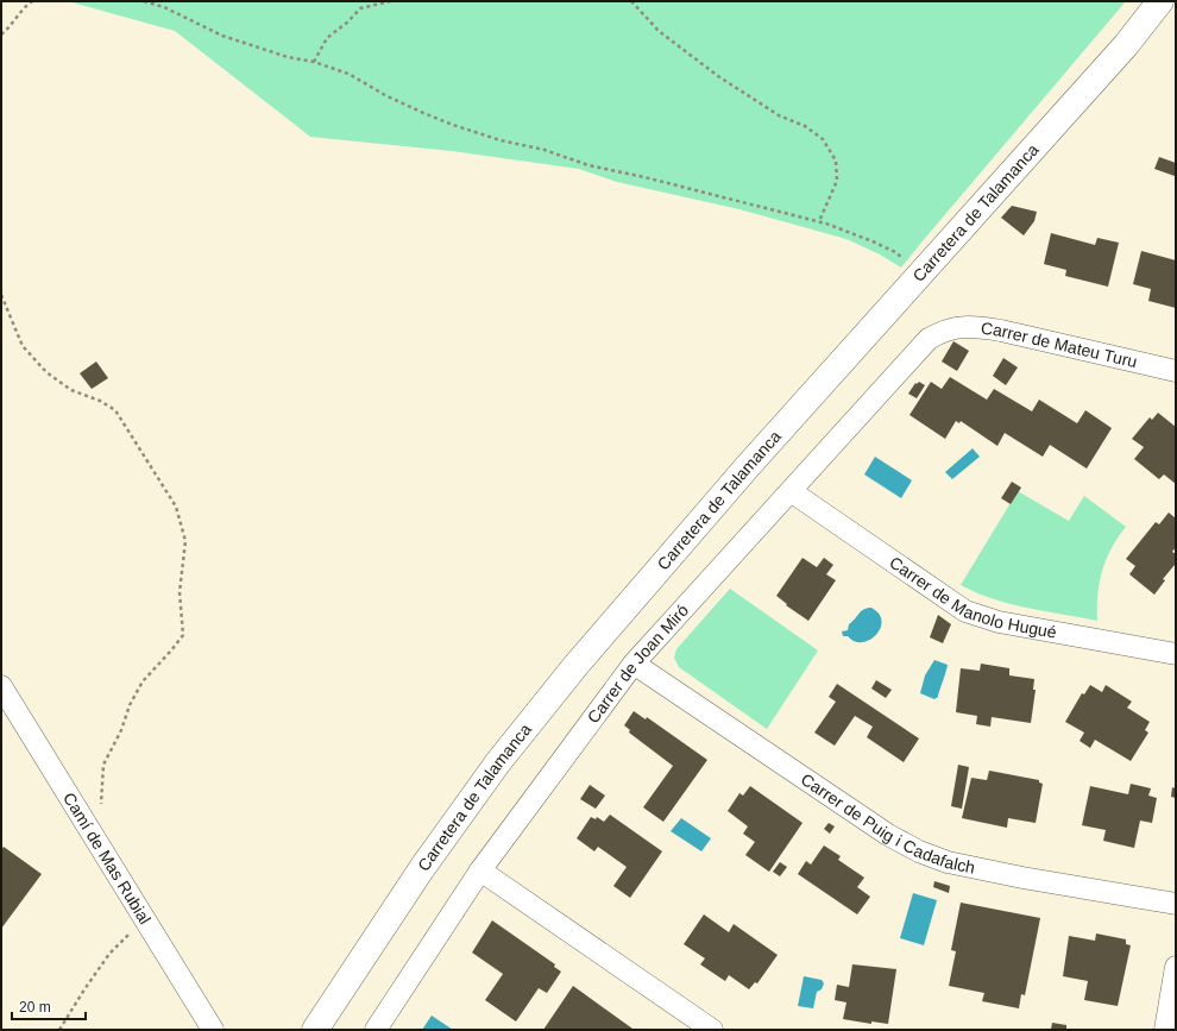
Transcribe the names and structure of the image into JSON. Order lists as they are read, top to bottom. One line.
{"streets":{"street":["Carretera de Talamanca","Carrer de Mateu Turu","Carrer de Manolo Hugué","Carrer de Joan Miró","Carrer de Puig i Cadafalch","Camí de Mas Rubial"]},"crossings":[["Carrer de Mateu Turu","Carrer de Joan Miró"],["Carrer de Manolo Hugué","Carrer de Joan Miró"],["Carrer de Joan Miró","Carrer de Puig i Cadafalch"]],"scale_bar":"20 m"}
